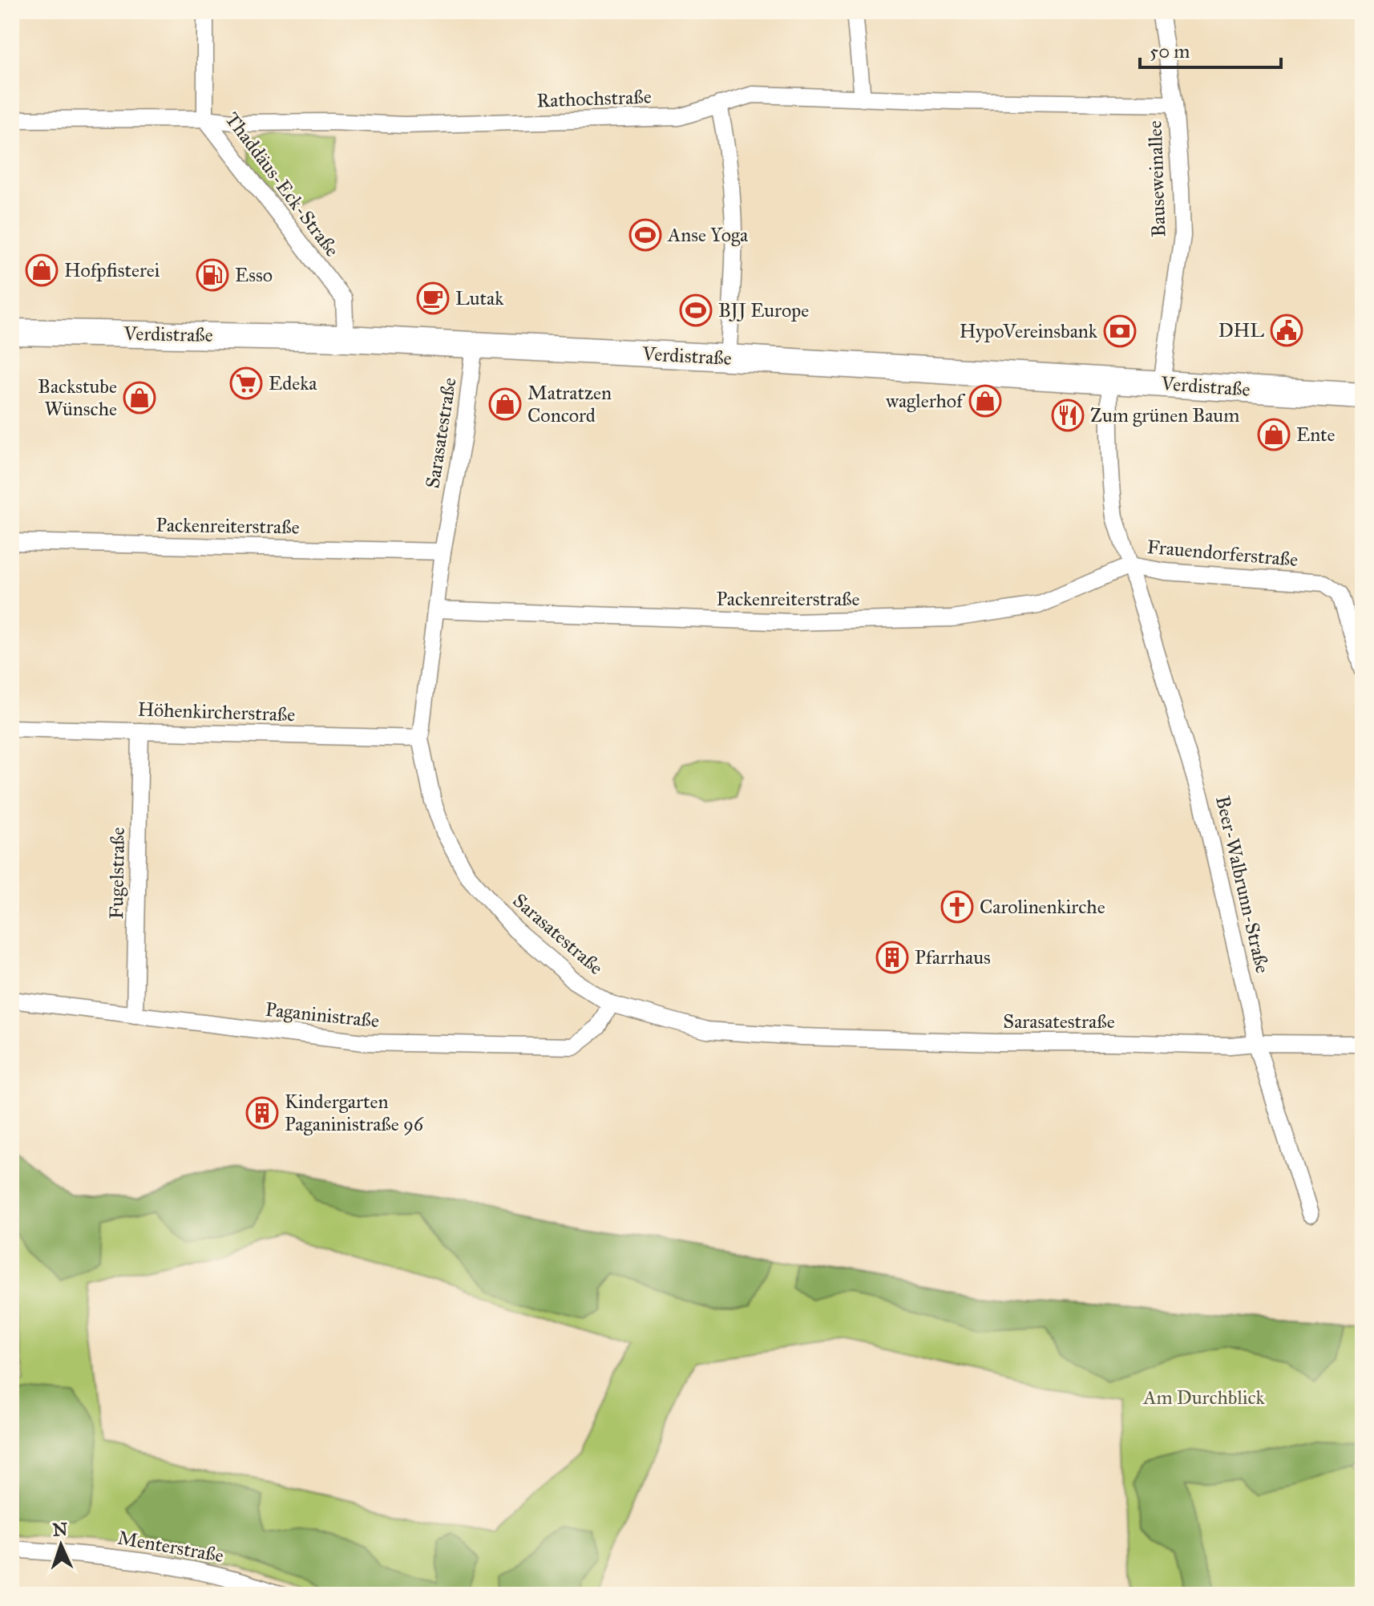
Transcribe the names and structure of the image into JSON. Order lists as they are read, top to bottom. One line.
{"streets":{"main road":["Verdistraße"],"street":["Rathochstraße","Bauseweinallee","Thaddäus-Eck-Straße","Sarasatestraße","Packenreiterstraße","Frauendorferstraße","Höhenkircherstraße","Fugelstraße","Beer-Walbrunn-Straße","Paganinistraße","Menterstraße"]},"crossings":[["Rathochstraße","Bauseweinallee"],["Rathochstraße","Thaddäus-Eck-Straße"],["Bauseweinallee","Verdistraße"],["Thaddäus-Eck-Straße","Verdistraße"],["Verdistraße","Sarasatestraße"],["Verdistraße","Frauendorferstraße"],["Sarasatestraße","Packenreiterstraße"],["Sarasatestraße","Höhenkircherstraße"],["Sarasatestraße","Beer-Walbrunn-Straße"],["Sarasatestraße","Paganinistraße"],["Packenreiterstraße","Frauendorferstraße"],["Packenreiterstraße","Beer-Walbrunn-Straße"],["Frauendorferstraße","Beer-Walbrunn-Straße"],["Höhenkircherstraße","Fugelstraße"],["Fugelstraße","Paganinistraße"]],"parks":["Am Durchblick"],"places":{"sports":["Anse Yoga","BJJ Europe"],"shop":["Hofpfisterei","Backstube Wünsche","waglerhof","Matratzen Concord","Ente"],"fuel station":["Esso"],"cafe":["Lutak"],"public building":["DHL"],"bank":["HypoVereinsbank"],"supermarket":["Edeka"],"restaurant":["Zum grünen Baum"],"church":["Carolinenkirche"],"building":["Pfarrhaus","Kindergarten Paganinistraße 96"]},"scale_bar":"50 m","north":"top"}
